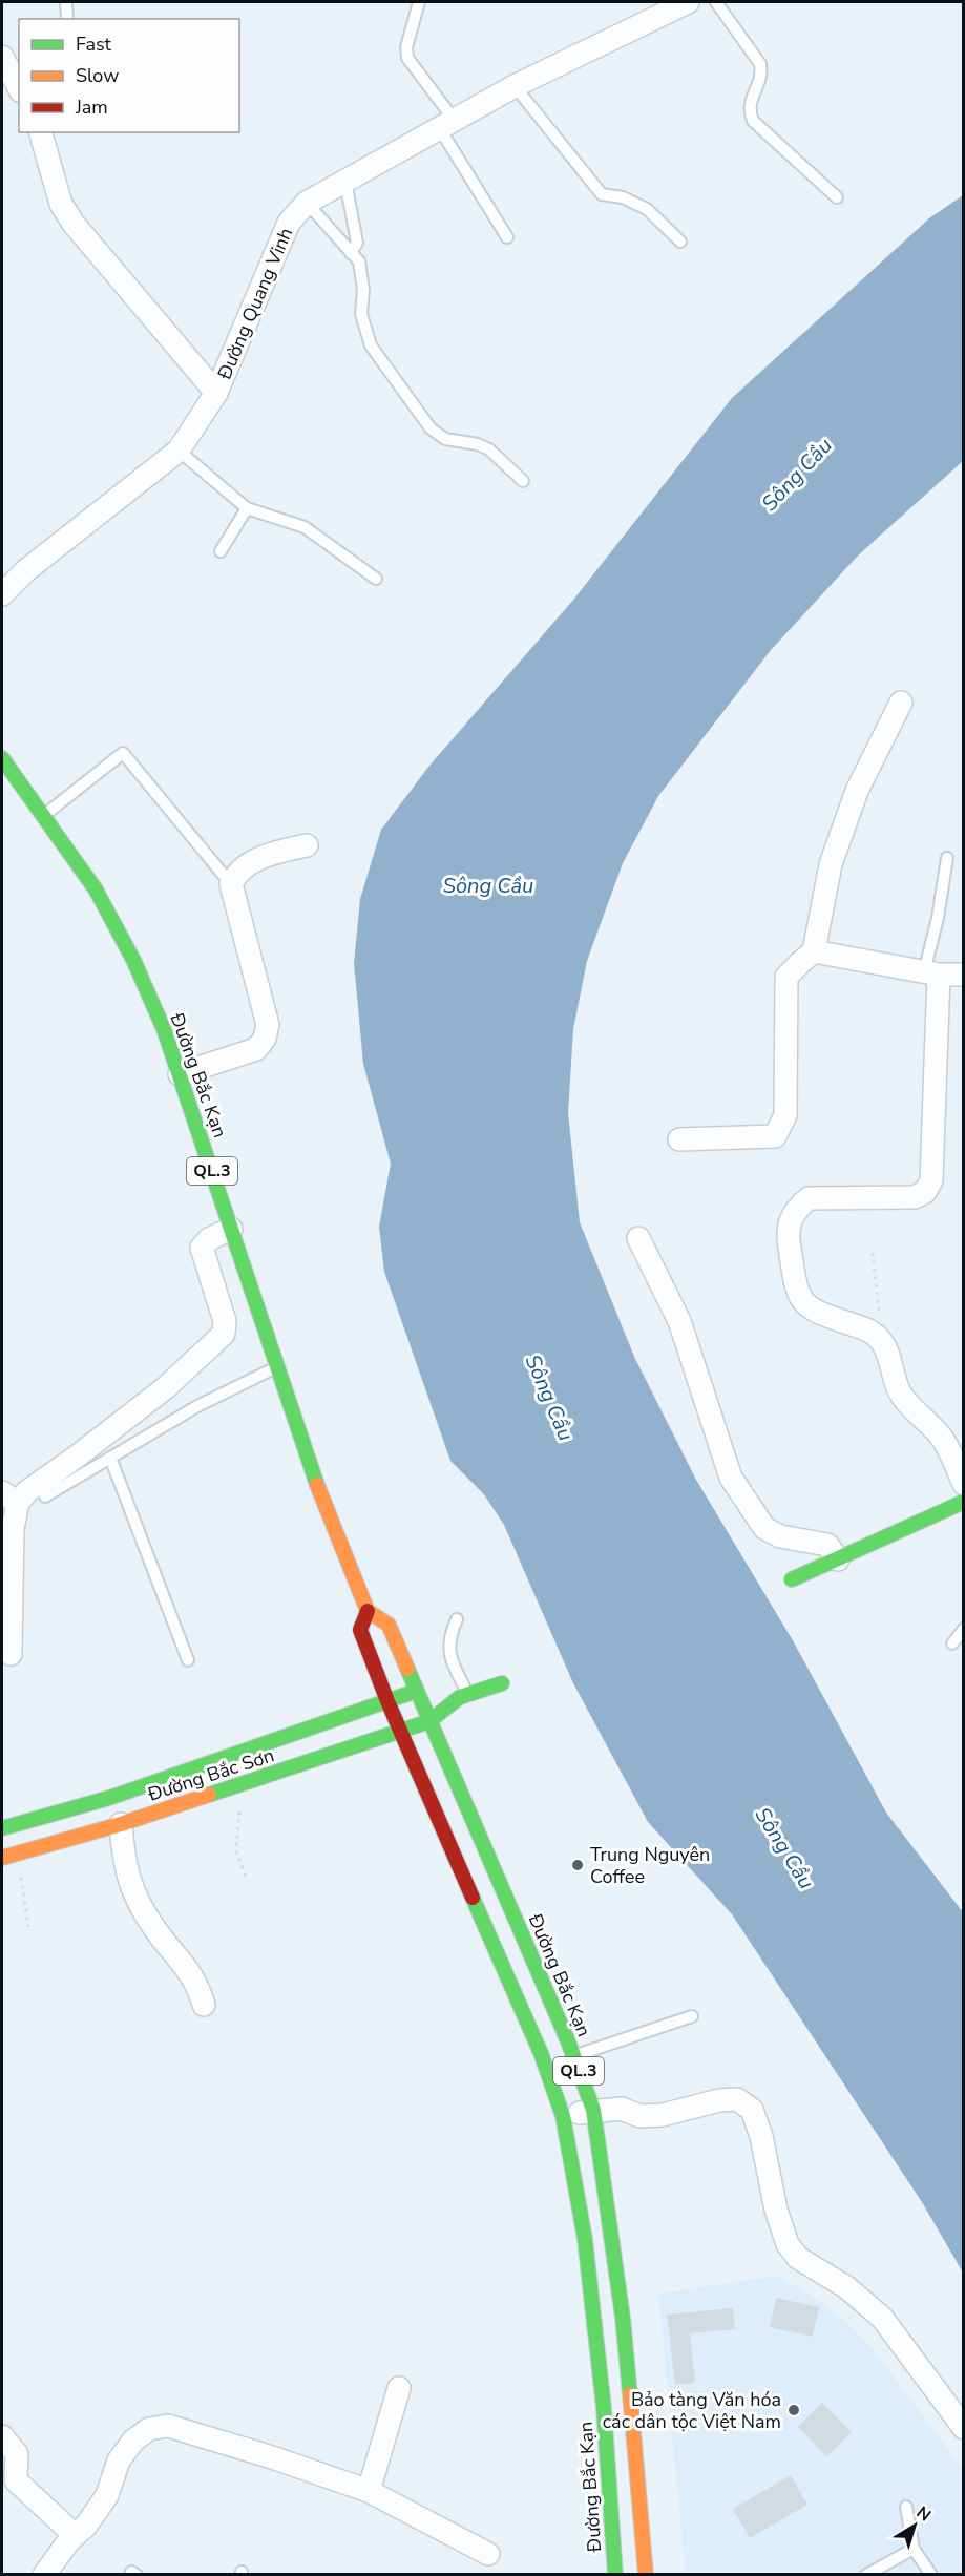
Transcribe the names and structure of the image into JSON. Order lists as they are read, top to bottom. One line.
{"streets":{"main road":["Đường Bắc Kạn","QL.3","Đường Bắc Sơn"],"street":["Đường Quang Vinh"]},"crossings":[["Đường Bắc Kạn","Đường Bắc Sơn"]],"water":["Sông Cầu"],"places":["Trung Nguyên Coffee","Bảo tàng Văn hóa các dân tộc Việt Nam"],"legend":["Fast","Slow","Jam"],"north":"top right"}
